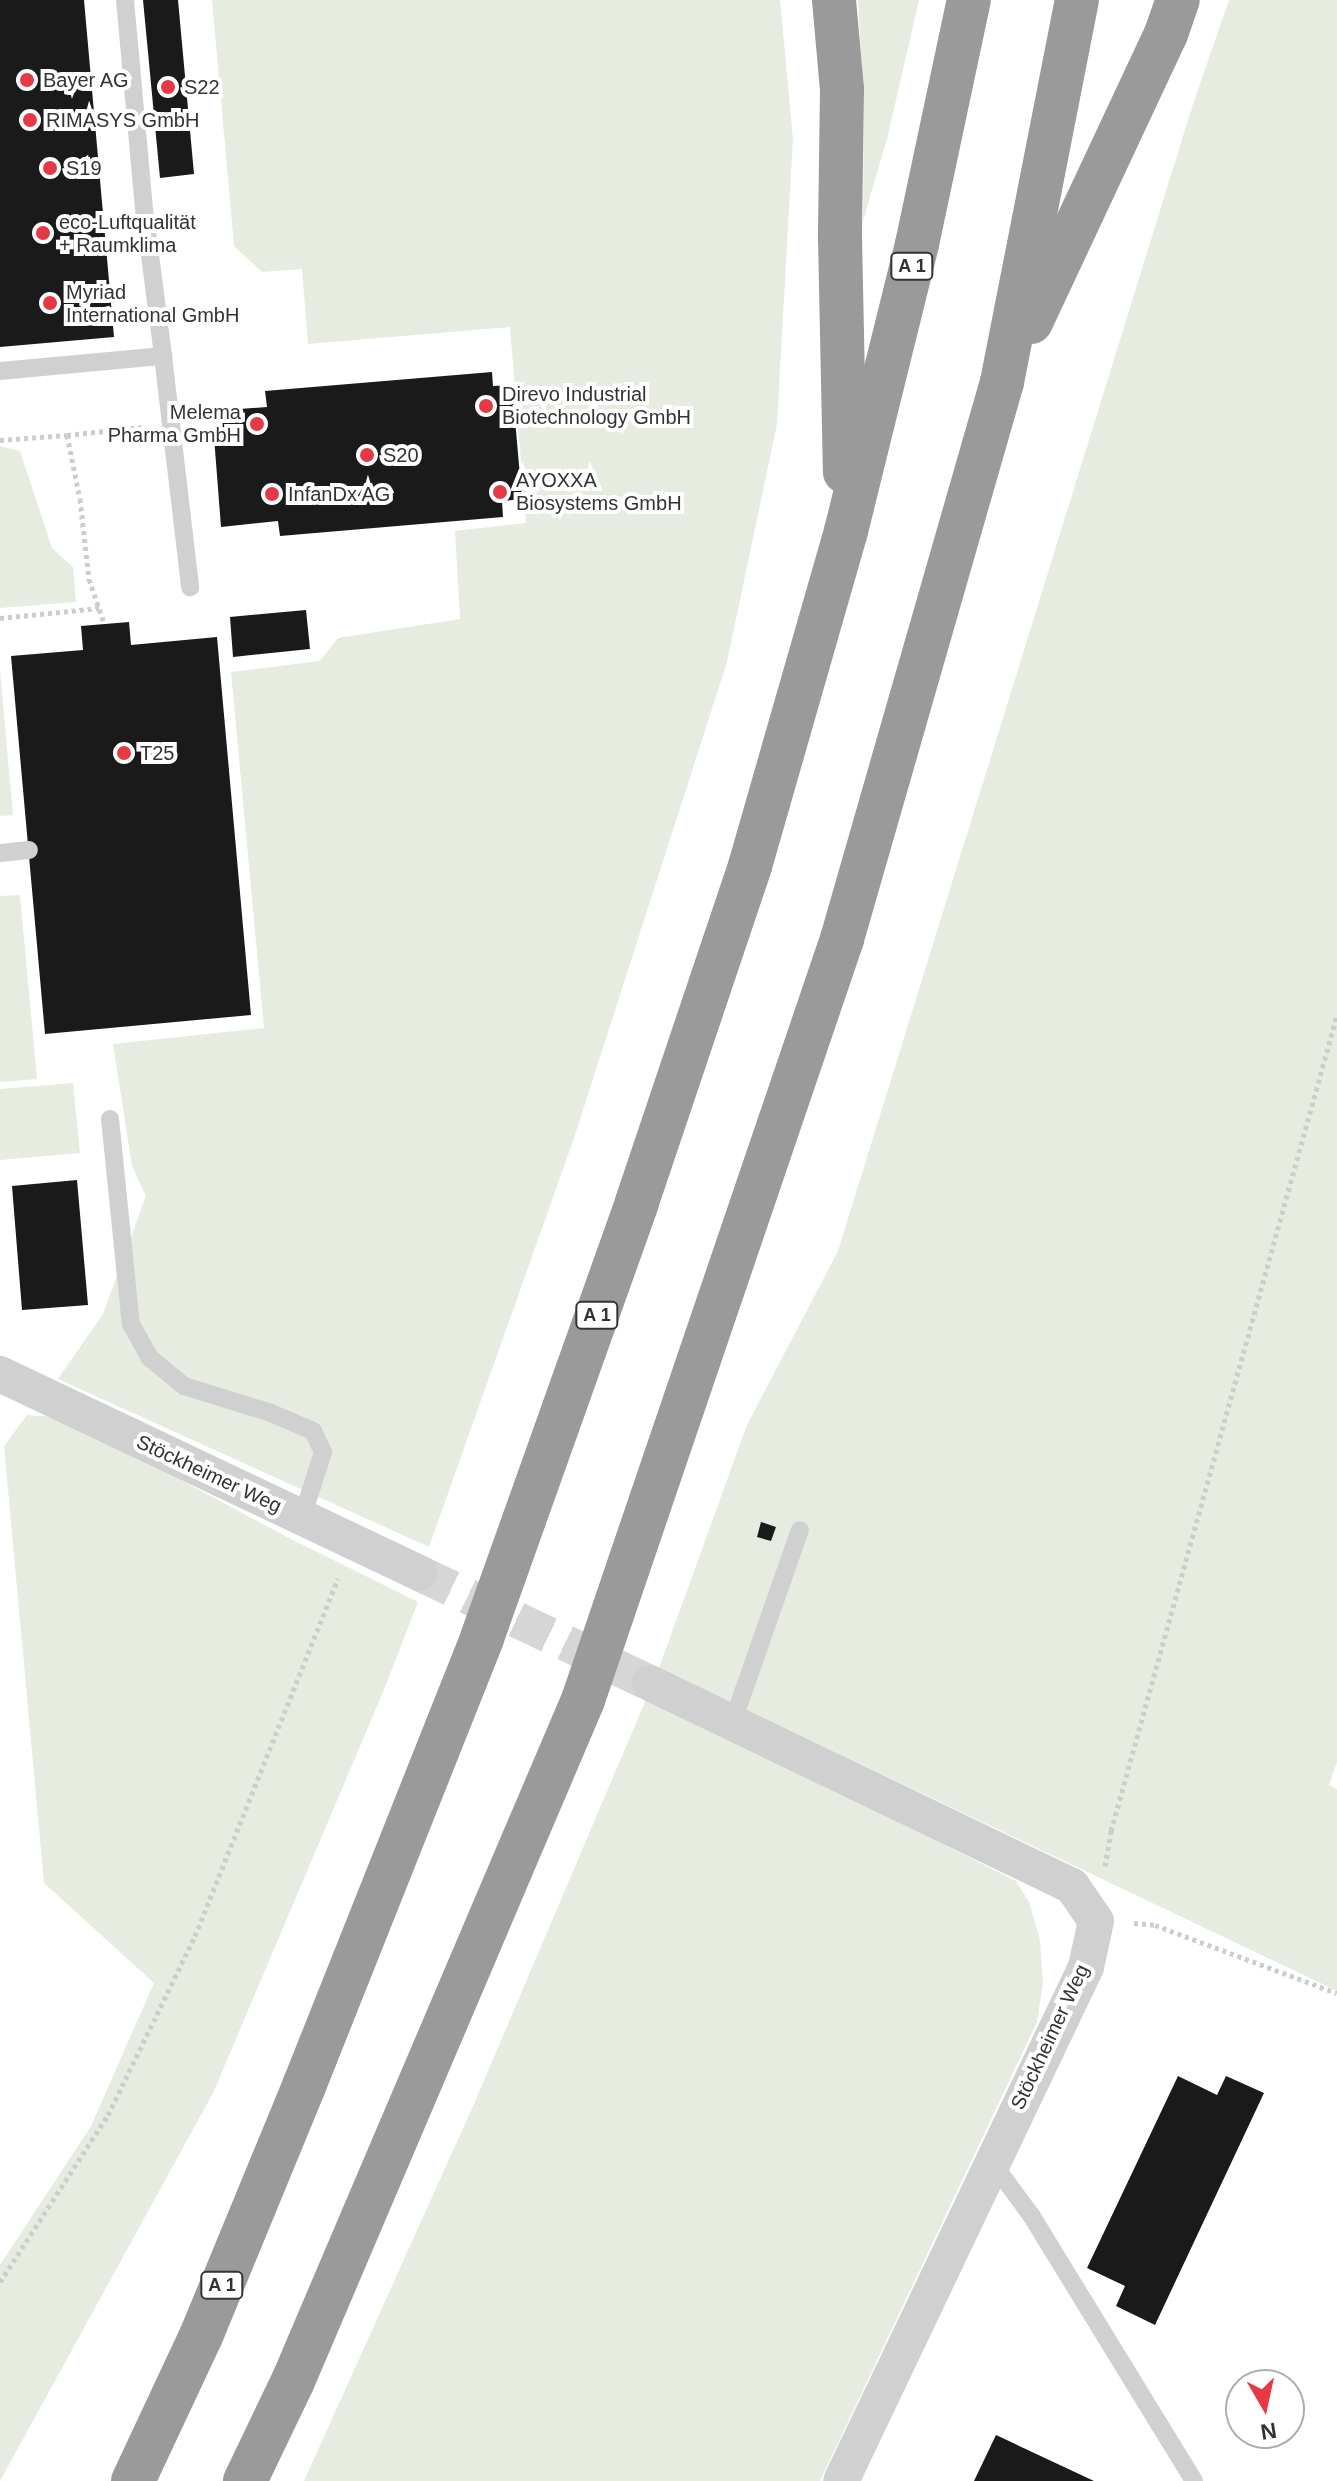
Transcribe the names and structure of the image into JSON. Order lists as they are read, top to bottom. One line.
{"streets":{"highway":["A 1"],"street":["Stöckheimer Weg"]},"places":["Bayer AG","S22","RIMASYS GmbH","S19","eco-Luftqualität + Raumklima","Myriad International GmbH","Direvo Industrial Biotechnology GmbH","Melema Pharma GmbH","S20","AYOXXA Biosystems GmbH","InfanDx AG","T25"],"north":"bottom"}
